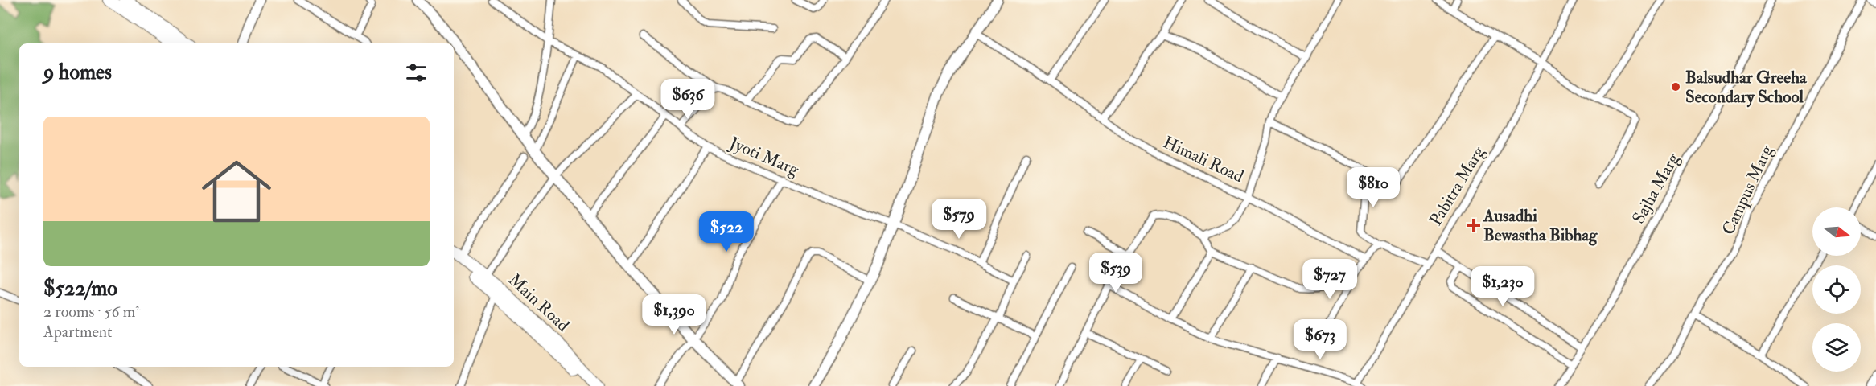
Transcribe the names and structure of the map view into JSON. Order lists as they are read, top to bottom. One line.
{"streets":{"main road":["Main Road"],"street":["Jyoti Marg","Himali Road","Pabitra Marg","Sajha Marg","Campus Marg"]},"places":{"other":["Balsudhar Greeha Secondary School"],"health":["Ausadhi Bewastha Bibhag"]},"north":"right","page":{"heading":"9 homes","price":["$636","$810","$579","$522","$539","$727","$1,230","$1,390","$673"],"list":[{"name":"$522/mo","note":"2 rooms · 56 m² · Apartment"}]}}
